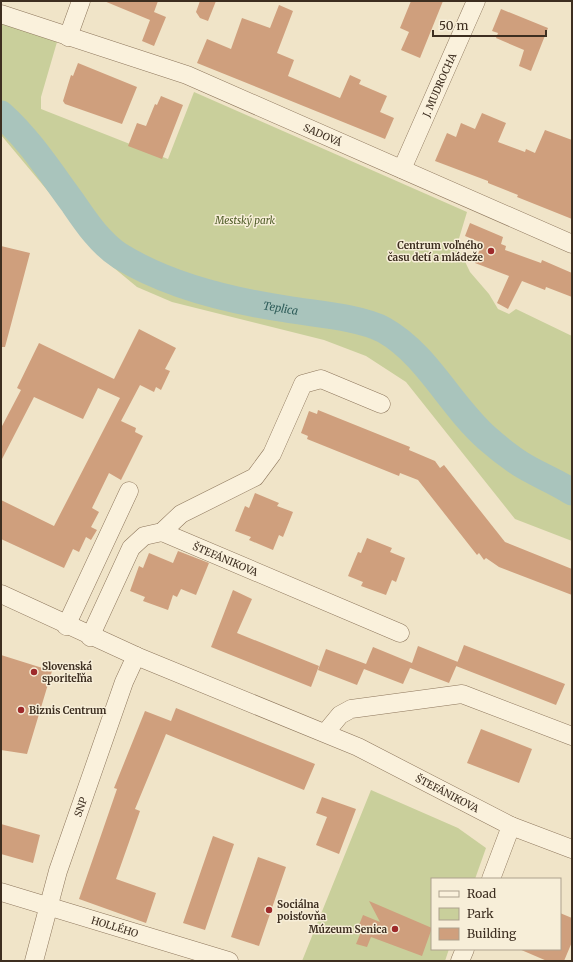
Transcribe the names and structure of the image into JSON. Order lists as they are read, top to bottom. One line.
{"streets":{"street":["J. MUDROCHA","SADOVÁ","ŠTEFÁNIKOVA","SNP","HOLLÉHO"]},"crossings":[["J. MUDROCHA","SADOVÁ"],["ŠTEFÁNIKOVA","SNP"],["SNP","HOLLÉHO"]],"water":["Teplica"],"parks":["Mestský park"],"places":["Centrum voľného času detí a mládeže","Slovenská sporiteľňa","Biznis Centrum","Sociálna poisťovňa","Múzeum Senica"],"legend":["Road","Park","Building"],"scale_bar":"50 m"}
